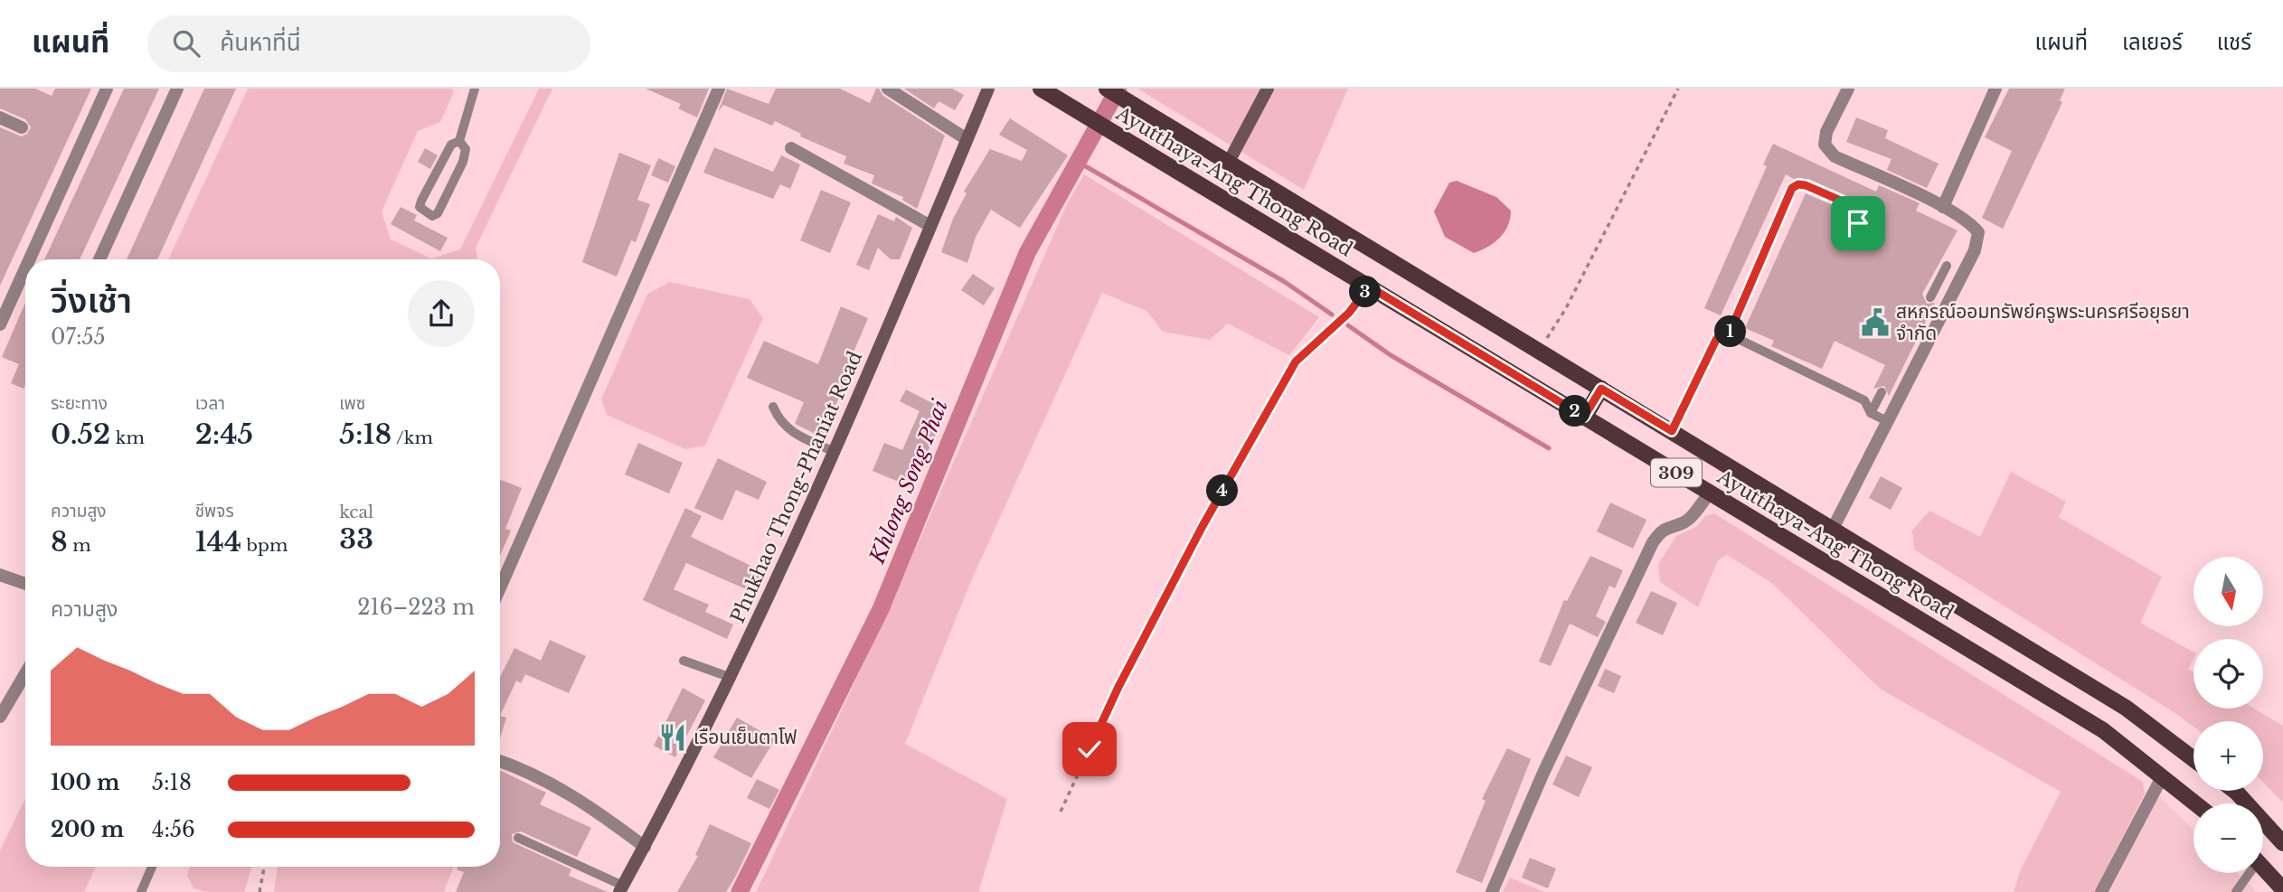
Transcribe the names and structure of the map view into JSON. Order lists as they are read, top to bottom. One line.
{"streets":{"main road":["Ayutthaya-Ang Thong Road","309"],"street":["Phukhao Thong-Phaniat Road"]},"water":["Khlong Song Phai"],"places":{"public building":["สหกรณ์ออมทรัพย์ครูพระนครศรีอยุธยา จำกัด"],"restaurant":["เรือนเย็นตาโฟ"]},"north":"bottom","page":{"header":"แผนที่","search":"ค้นหาที่นี่","nav":["แผนที่","เลเยอร์","แชร์"],"heading":["วิ่งเช้า","07:55"],"pins":["3","1","2","4"],"stats":[["ระยะทาง","0.52 km"],["เวลา","2:45"],["เพซ","5:18 /km"],["ความสูง","8 m"],["ชีพจร","144 bpm"],["kcal","33"]],"map_buttons":["+","−"],"chart":["ความสูง","216–223 m"],"list":[{"name":"100 m","note":"5:18"},{"name":"200 m","note":"4:56"}]}}
